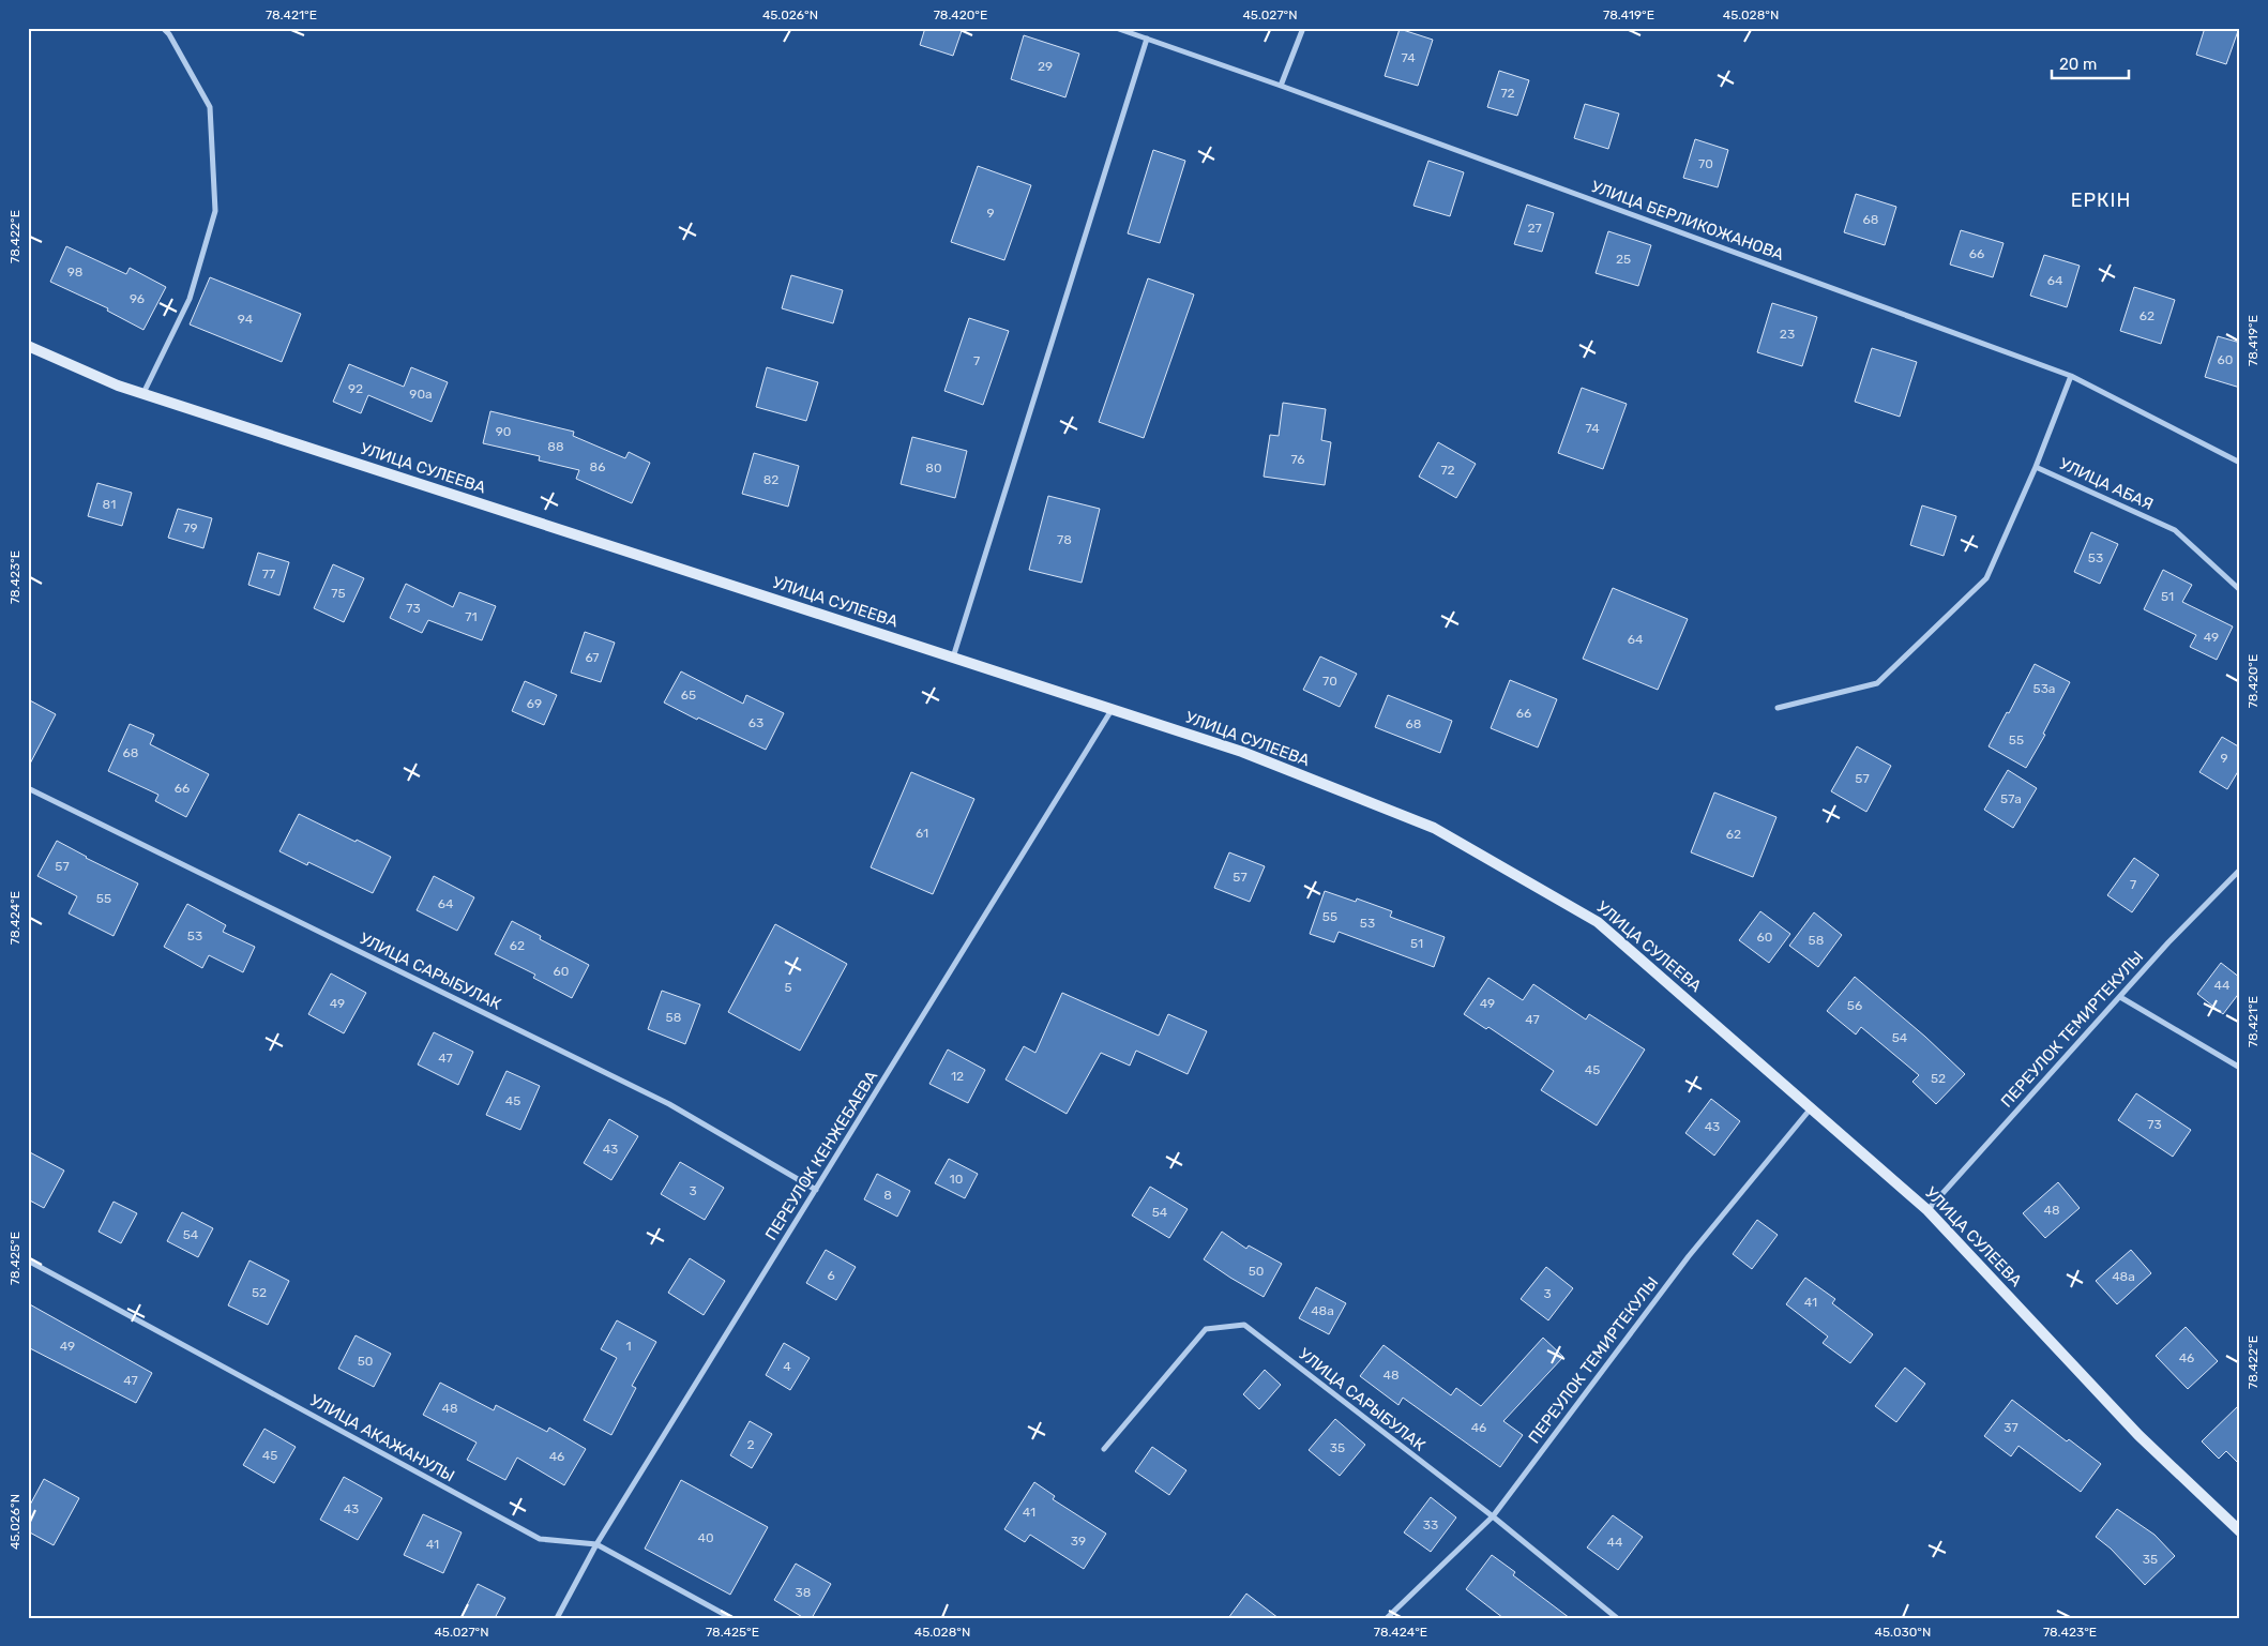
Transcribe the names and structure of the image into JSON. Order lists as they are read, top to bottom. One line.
{"streets":{"main road":["УЛИЦА СУЛЕЕВА"],"street":["УЛИЦА БЕРЛИКОЖАНОВА","УЛИЦА АБАЯ","УЛИЦА САРЫБУЛАК","ПЕРЕУЛОК ТЕМИРТЕКУЛЫ","ПЕРЕУЛОК КЕНЖЕБАЕВА","УЛИЦА АКАЖАНУЛЫ"]},"crossings":[["УЛИЦА БЕРЛИКОЖАНОВА","УЛИЦА АБАЯ"],["УЛИЦА СУЛЕЕВА","ПЕРЕУЛОК ТЕМИРТЕКУЛЫ"],["УЛИЦА СУЛЕЕВА","ПЕРЕУЛОК КЕНЖЕБАЕВА"],["УЛИЦА САРЫБУЛАК","ПЕРЕУЛОК ТЕМИРТЕКУЛЫ"],["УЛИЦА САРЫБУЛАК","ПЕРЕУЛОК КЕНЖЕБАЕВА"],["ПЕРЕУЛОК КЕНЖЕБАЕВА","УЛИЦА АКАЖАНУЛЫ"]],"districts":["ЕРКІН"],"house_numbers":["74","29","72","70","9","68","27","66","25","98","64","96","62","94","23","60","7","92","90а","74","90","88","76","86","80","72","82","81","79","78","53","77","75","51","73","71","49","64","67","70","53а","65","69","66","63","68","55","68","9","57","66","57а","61","62","57","57","7","55","64","55","53","53","60","58","51","62","60","44","5","49","49","56","58","47","54","47","45","12","52","45","73","43","43","10","3","8","48","54","54","50","6","48а","52","3","41","48а","49","1","46","50","4","48","47","48","46","37","2","35","45","46","43","41","33","40","39","44","41","35","38"],"scale_bar":"20 m","coordinates":["78.421°E","45.026°N","78.420°E","45.027°N","78.419°E","45.028°N","78.422°E","78.423°E","78.424°E","78.425°E","45.030°N"]}
